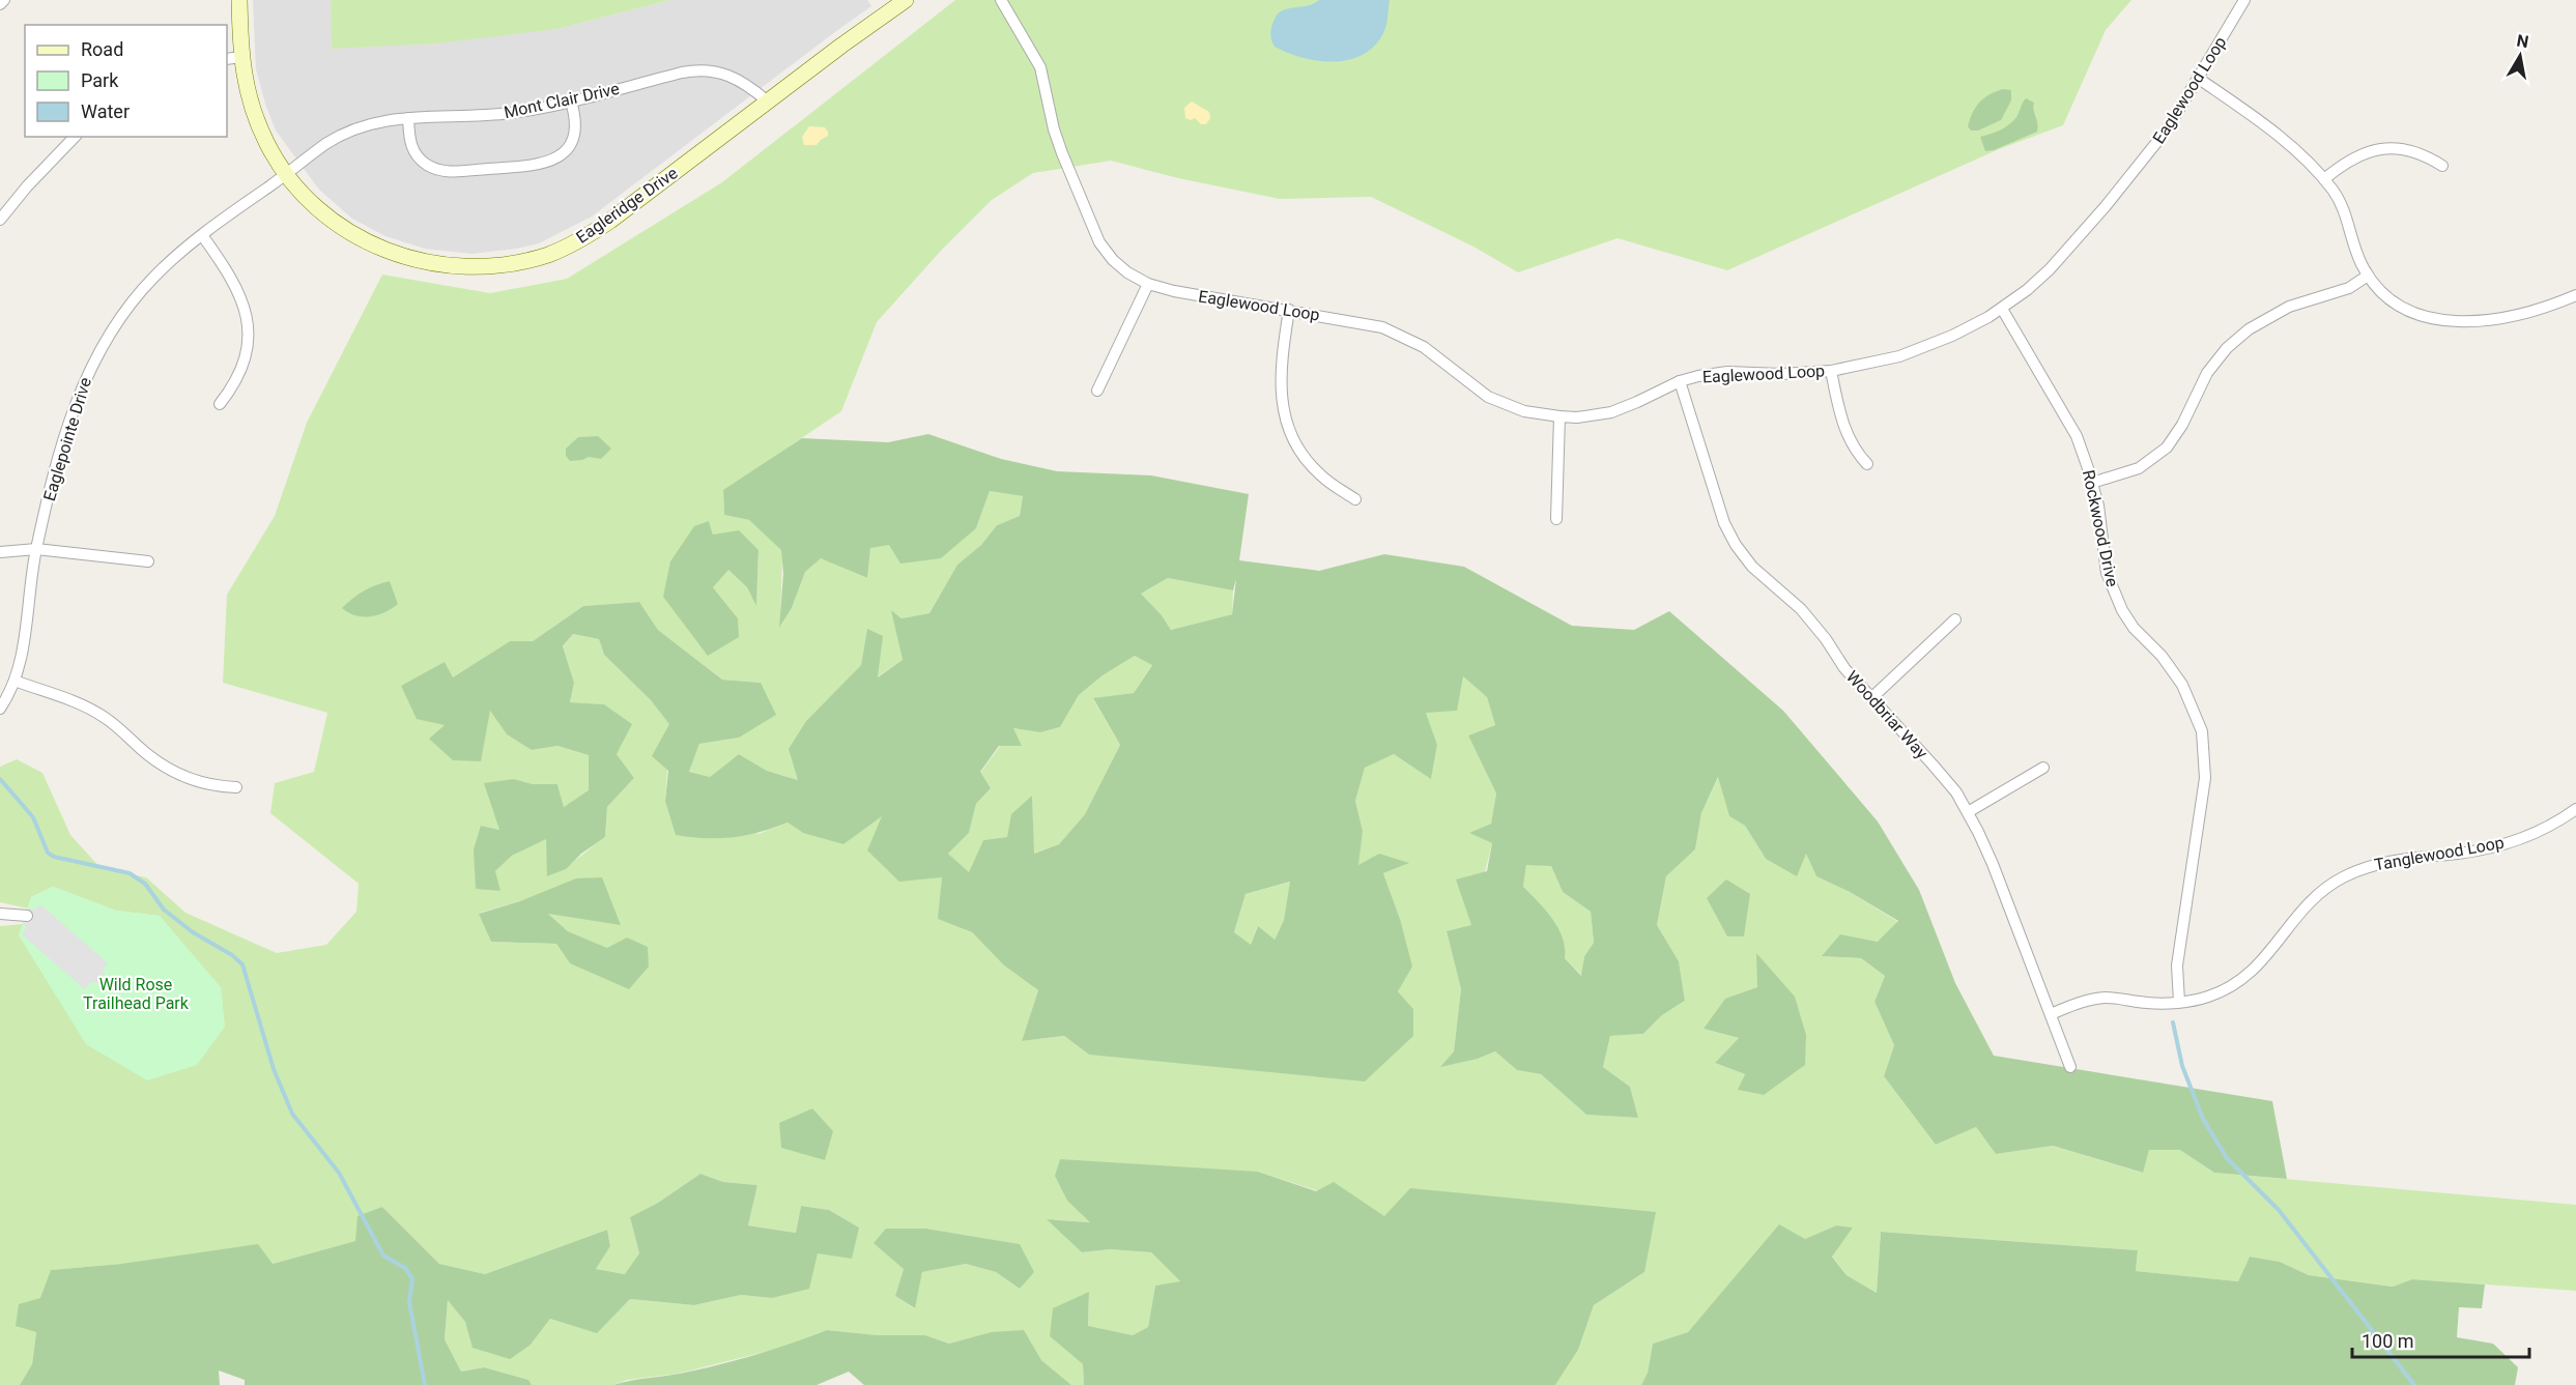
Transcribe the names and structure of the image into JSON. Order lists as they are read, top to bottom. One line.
{"streets":{"main road":["Eagleridge Drive"],"street":["Eaglewood Loop","Mont Clair Drive","Eaglepointe Drive","Rockwood Drive","Woodbriar Way","Tanglewood Loop"]},"crossings":[["Eaglewood Loop","Rockwood Drive"],["Eaglewood Loop","Woodbriar Way"],["Mont Clair Drive","Eagleridge Drive"],["Mont Clair Drive","Eaglepointe Drive"],["Eagleridge Drive","Eaglepointe Drive"],["Rockwood Drive","Tanglewood Loop"],["Woodbriar Way","Tanglewood Loop"]],"parks":["Wild Rose Trailhead Park"],"legend":["Road","Park","Water"],"scale_bar":"100 m","north":"top"}
